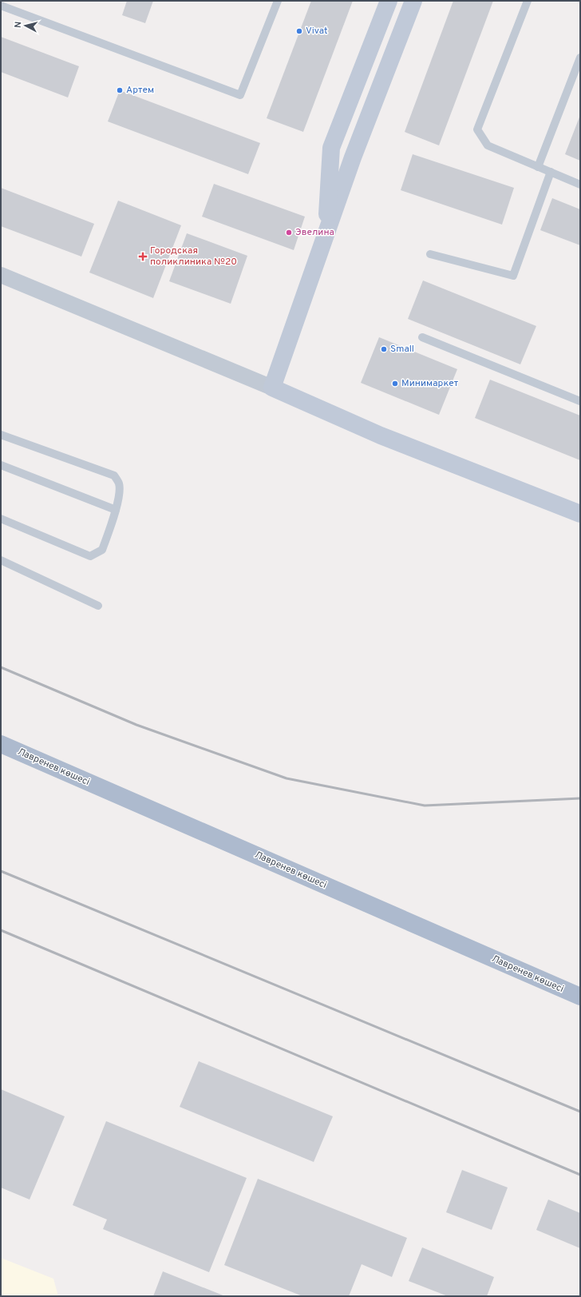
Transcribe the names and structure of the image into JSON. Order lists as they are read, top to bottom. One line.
{"streets":{"main road":["Лавренев көшесі"]},"places":{"other":["Vivat","Артем","Эвелина","Small","Минимаркет"],"health":["Городская поликлиника №20"]},"north":"left"}
